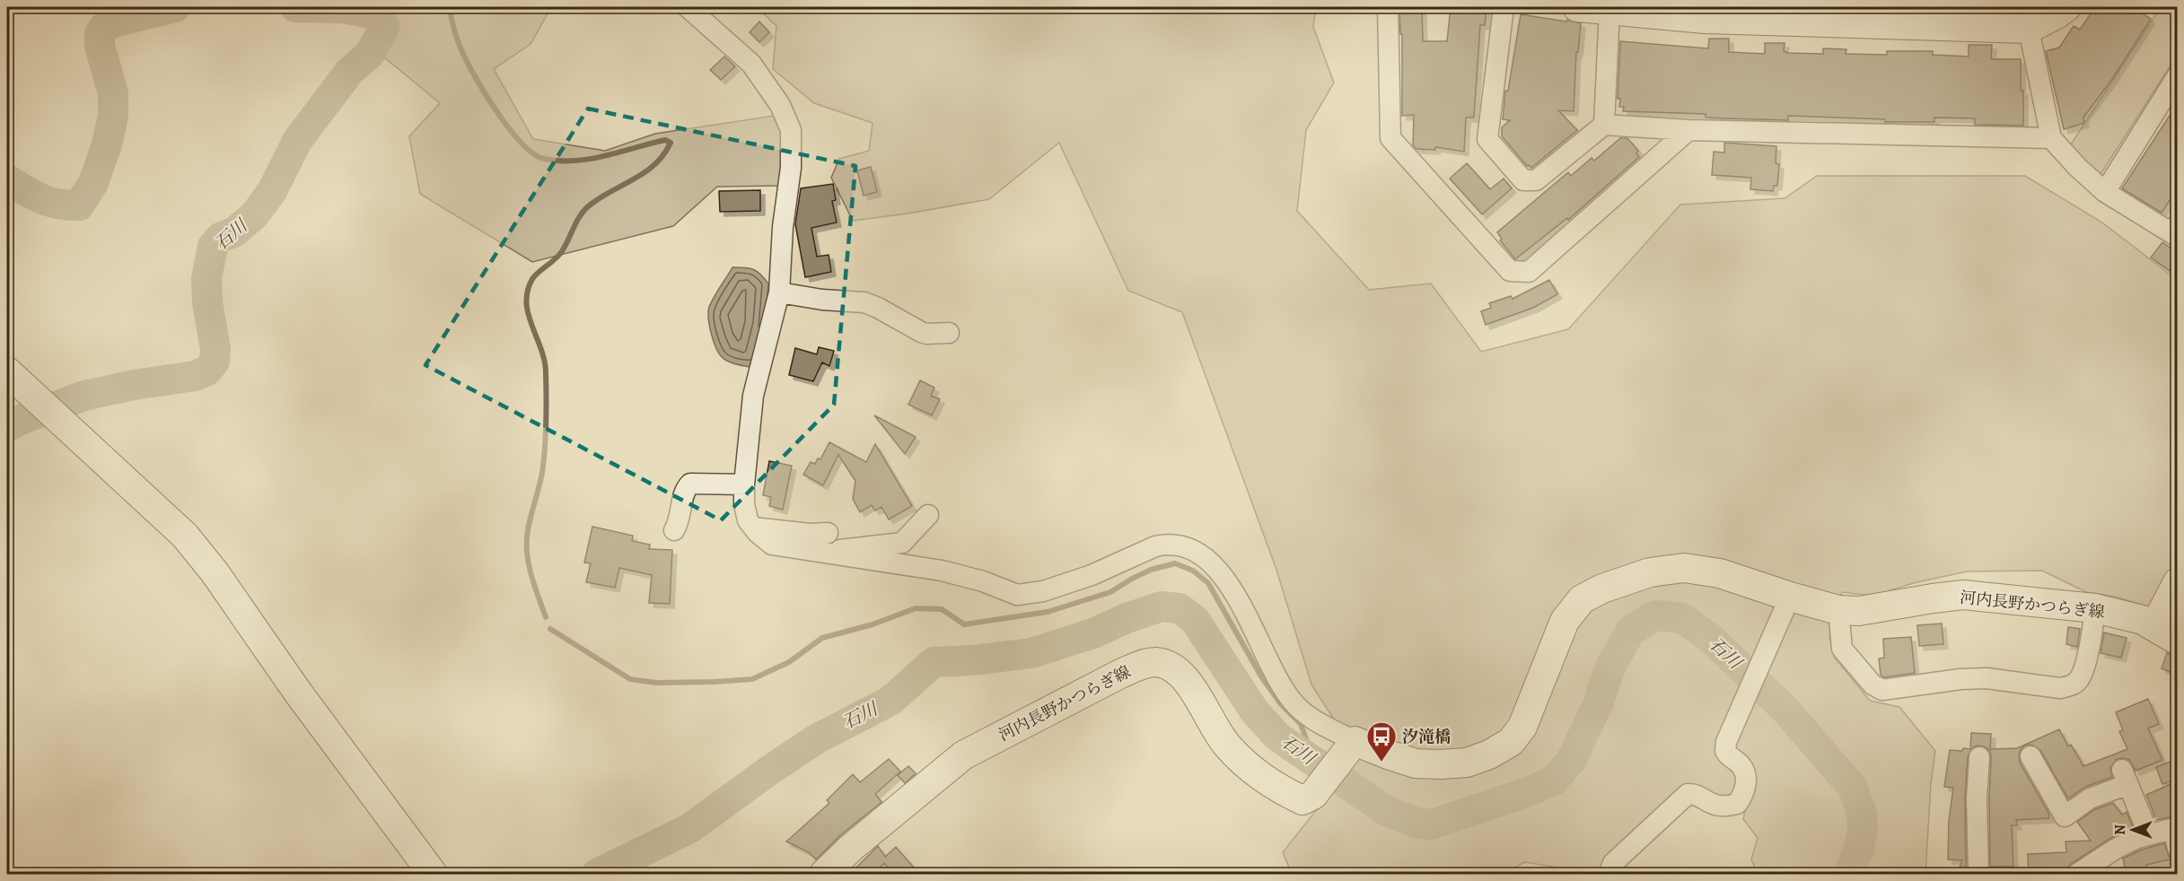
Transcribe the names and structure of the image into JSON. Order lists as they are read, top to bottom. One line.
{"streets":{"main road":["河内長野かつらぎ線"]},"water":["石川"],"places":{"bus stop":["汐滝橋"]},"north":"left"}
